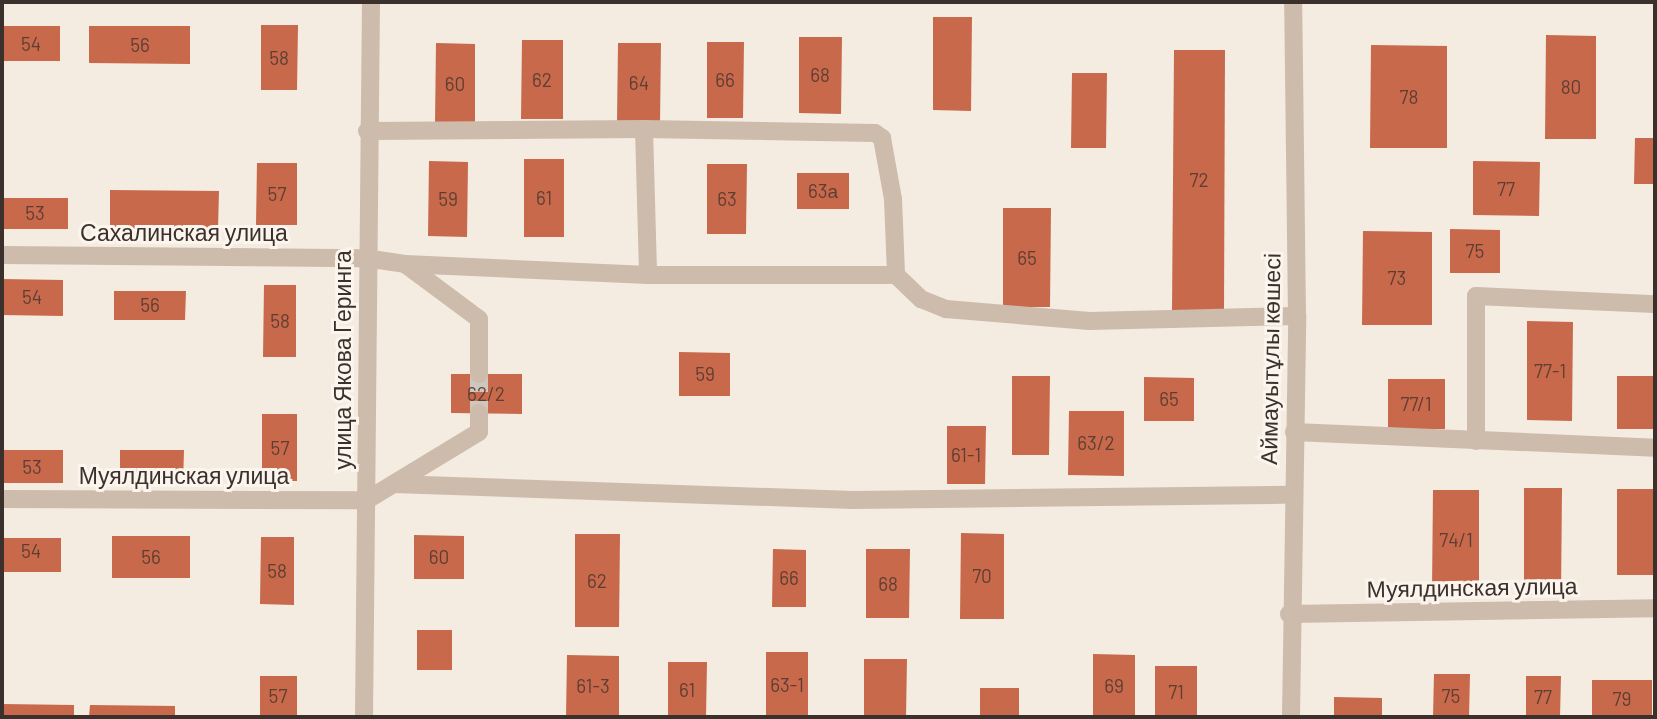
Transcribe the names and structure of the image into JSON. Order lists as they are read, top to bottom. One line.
{"streets":{"street":["Сахалинская улица","Аймауытұлы көшесі","улица Якова Геринга","Муялдинская улица"]},"crossings":[["Сахалинская улица","улица Якова Геринга"],["Аймауытұлы көшесі","Муялдинская улица"],["улица Якова Геринга","Муялдинская улица"]],"house_numbers":["54","56","58","68","62","66","64","60","80","78","72","77","63а","57","61","59","63","53","75","65","73","54","56","58","77-1","59","62/2","65","77/1","63/2","57","61-1","53","74/1","54","56","60","58","70","66","62","68","63-1","61-3","69","61","71","57","75","77","79"]}
